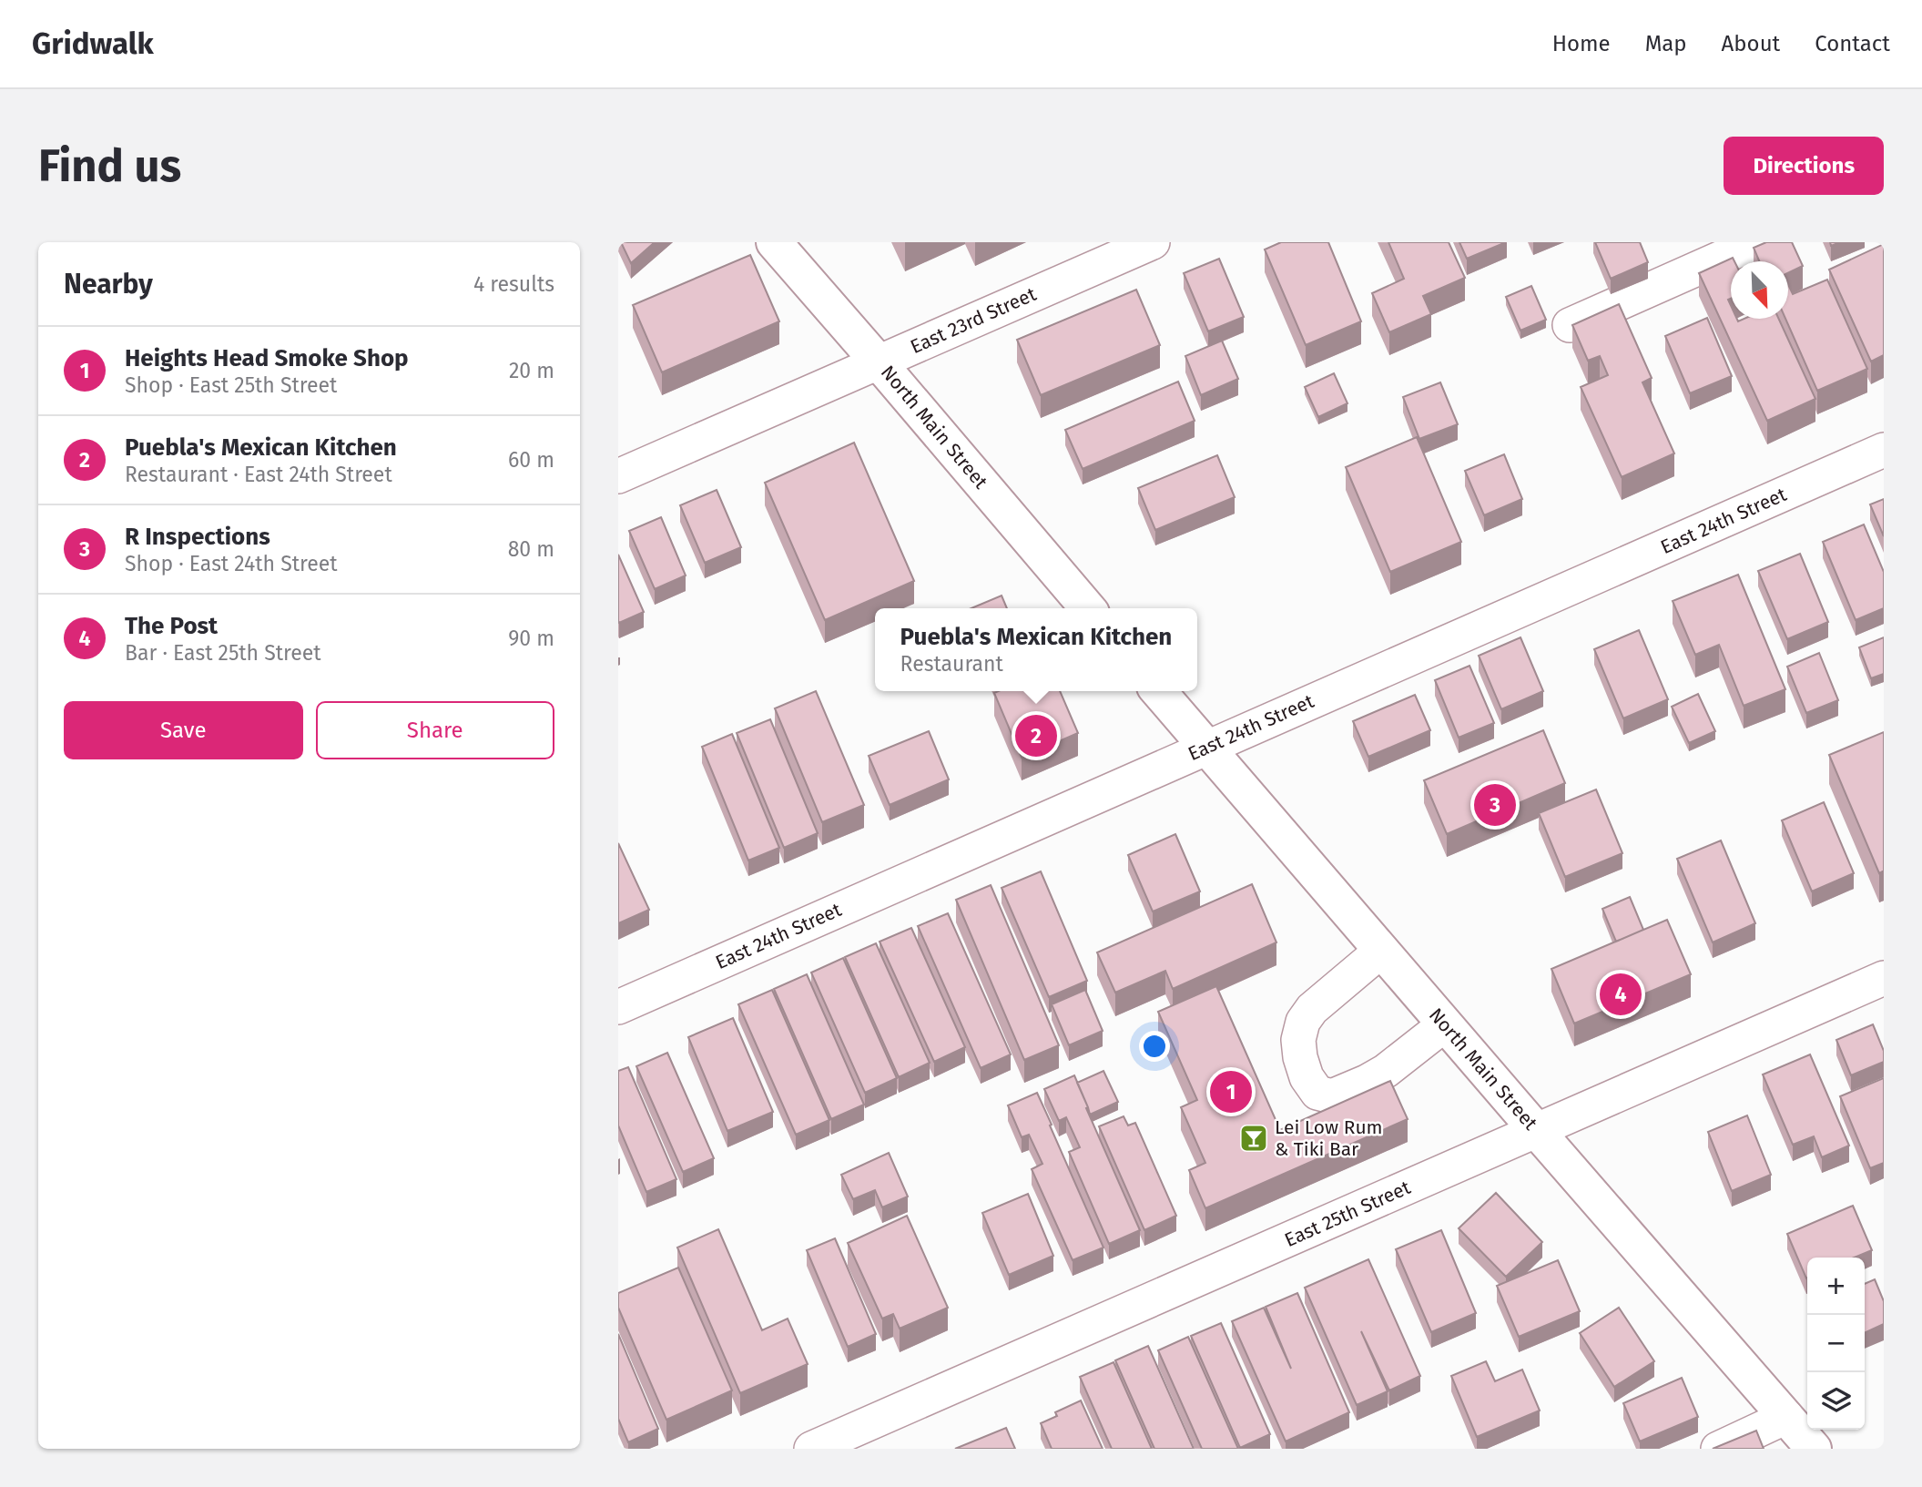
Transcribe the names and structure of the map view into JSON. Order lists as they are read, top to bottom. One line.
{"streets":{"main road":["North Main Street"],"street":["East 23rd Street","East 24th Street","East 25th Street"]},"crossings":[["East 23rd Street","North Main Street"],["North Main Street","East 24th Street"],["North Main Street","East 25th Street"]],"places":{"bar":["Lei Low Rum & Tiki Bar"]},"north":"bottom right","page":{"header":"Gridwalk","nav":["Home","Map","About","Contact"],"buttons":["Directions",["Save","Share"]],"title":"Find us","heading":["Nearby","4 results"],"list":[{"mark":"1","name":"Heights Head Smoke Shop","note":"Shop · East 25th Street","value":"20 m"},{"mark":"2","name":"Puebla's Mexican Kitchen","note":"Restaurant · East 24th Street","value":"60 m"},{"mark":"3","name":"R Inspections","note":"Shop · East 24th Street","value":"80 m"},{"mark":"4","name":"The Post","note":"Bar · East 25th Street","value":"90 m"}],"popup":["Puebla's Mexican Kitchen","Restaurant"],"pins":["2","3","4","1"],"map_buttons":["+","−"]}}
